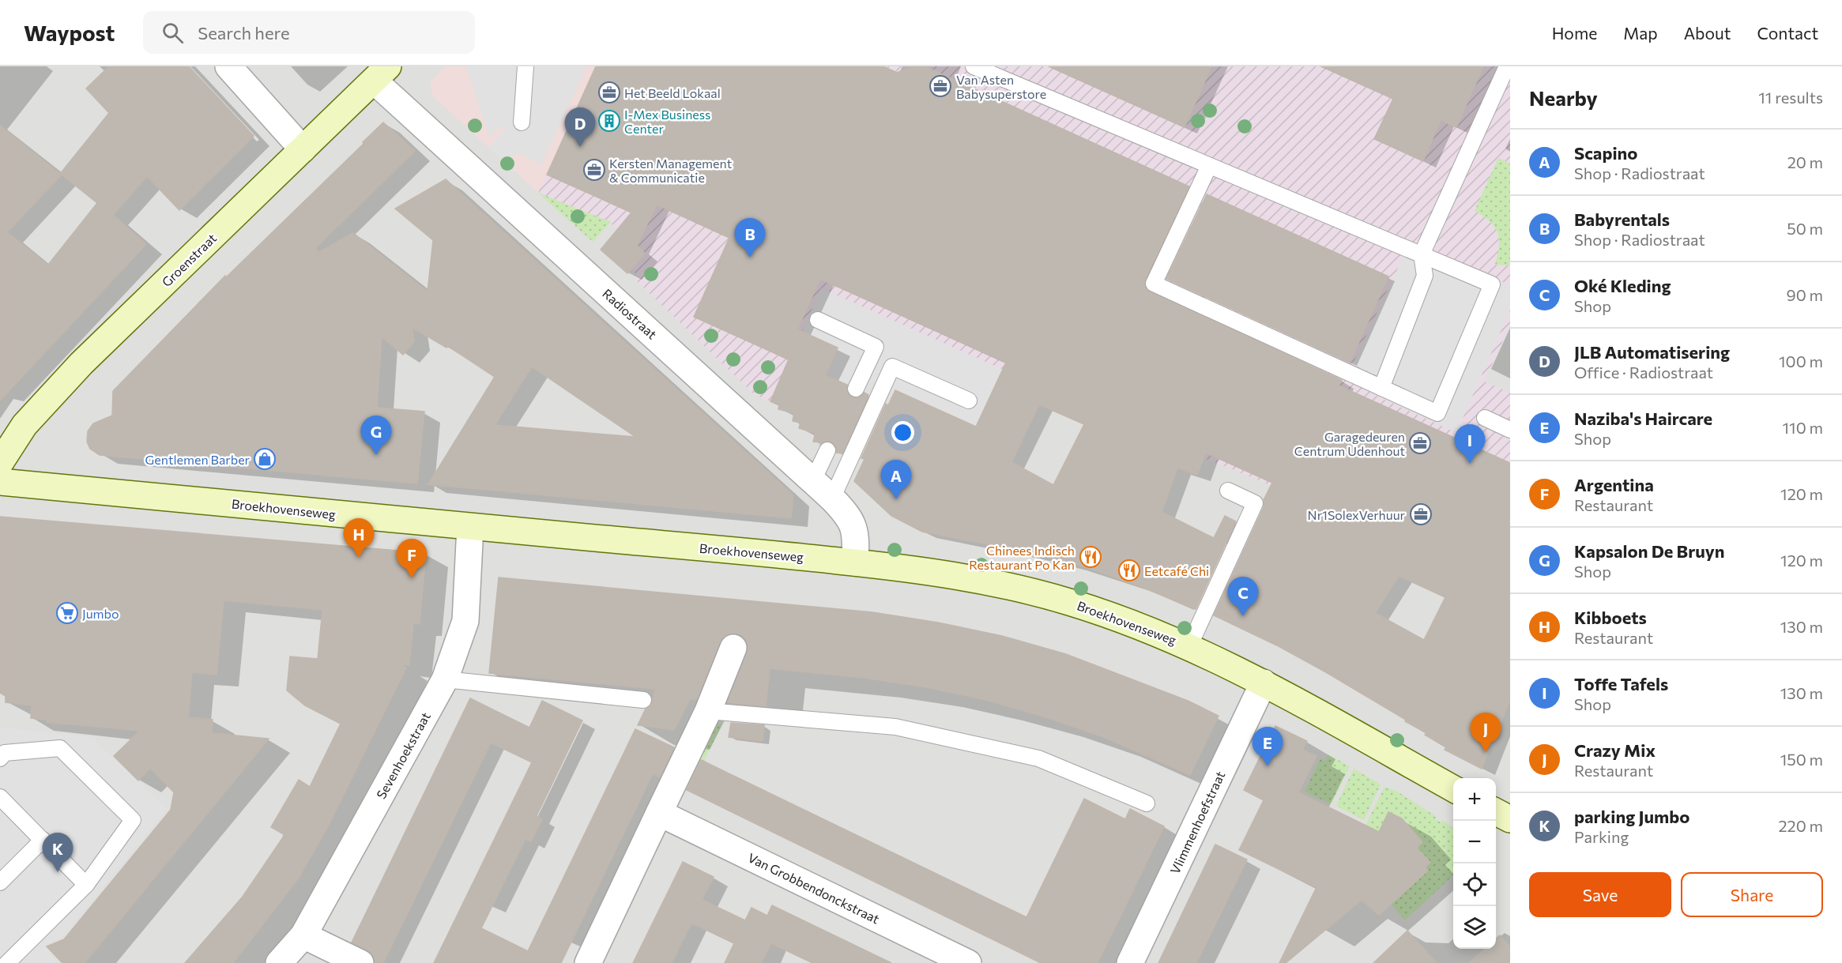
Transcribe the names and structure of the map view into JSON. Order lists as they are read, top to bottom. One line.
{"streets":{"street":["Groenstraat","Radiostraat","Broekhovenseweg","Sevenhoekstraat","Vlimmenhoefstraat","Van Grobbendonckstraat"]},"crossings":[["Groenstraat","Radiostraat"],["Radiostraat","Broekhovenseweg"],["Broekhovenseweg","Sevenhoekstraat"],["Broekhovenseweg","Vlimmenhoefstraat"]],"places":{"office":["Van Asten Babysuperstore","Het Beeld Lokaal","Kersten Management & Communicatie","Garagedeuren Centrum Udenhout","Nr1SolexVerhuur"],"building":["I-Mex Business Center"],"shop":["Gentlemen Barber"],"restaurant":["Chinees Indisch Restaurant Po Kan","Eetcafé Chi"],"supermarket":["Jumbo"]},"page":{"header":"Waypost","search":"Search here","nav":["Home","Map","About","Contact"],"heading":["Nearby","11 results"],"pins":["D","B","G","I","A","H","F","C","J","E","K"],"list":[{"mark":"A","name":"Scapino","note":"Shop · Radiostraat","value":"20 m"},{"mark":"B","name":"Babyrentals","note":"Shop · Radiostraat","value":"50 m"},{"mark":"C","name":"Oké Kleding","note":"Shop","value":"90 m"},{"mark":"D","name":"JLB Automatisering","note":"Office · Radiostraat","value":"100 m"},{"mark":"E","name":"Naziba's Haircare","note":"Shop","value":"110 m"},{"mark":"F","name":"Argentina","note":"Restaurant","value":"120 m"},{"mark":"G","name":"Kapsalon De Bruyn","note":"Shop","value":"120 m"},{"mark":"H","name":"Kibboets","note":"Restaurant","value":"130 m"},{"mark":"I","name":"Toffe Tafels","note":"Shop","value":"130 m"},{"mark":"J","name":"Crazy Mix","note":"Restaurant","value":"150 m"},{"mark":"K","name":"parking Jumbo","note":"Parking","value":"220 m"}],"map_buttons":["+","−"],"buttons":["Save","Share"]}}
